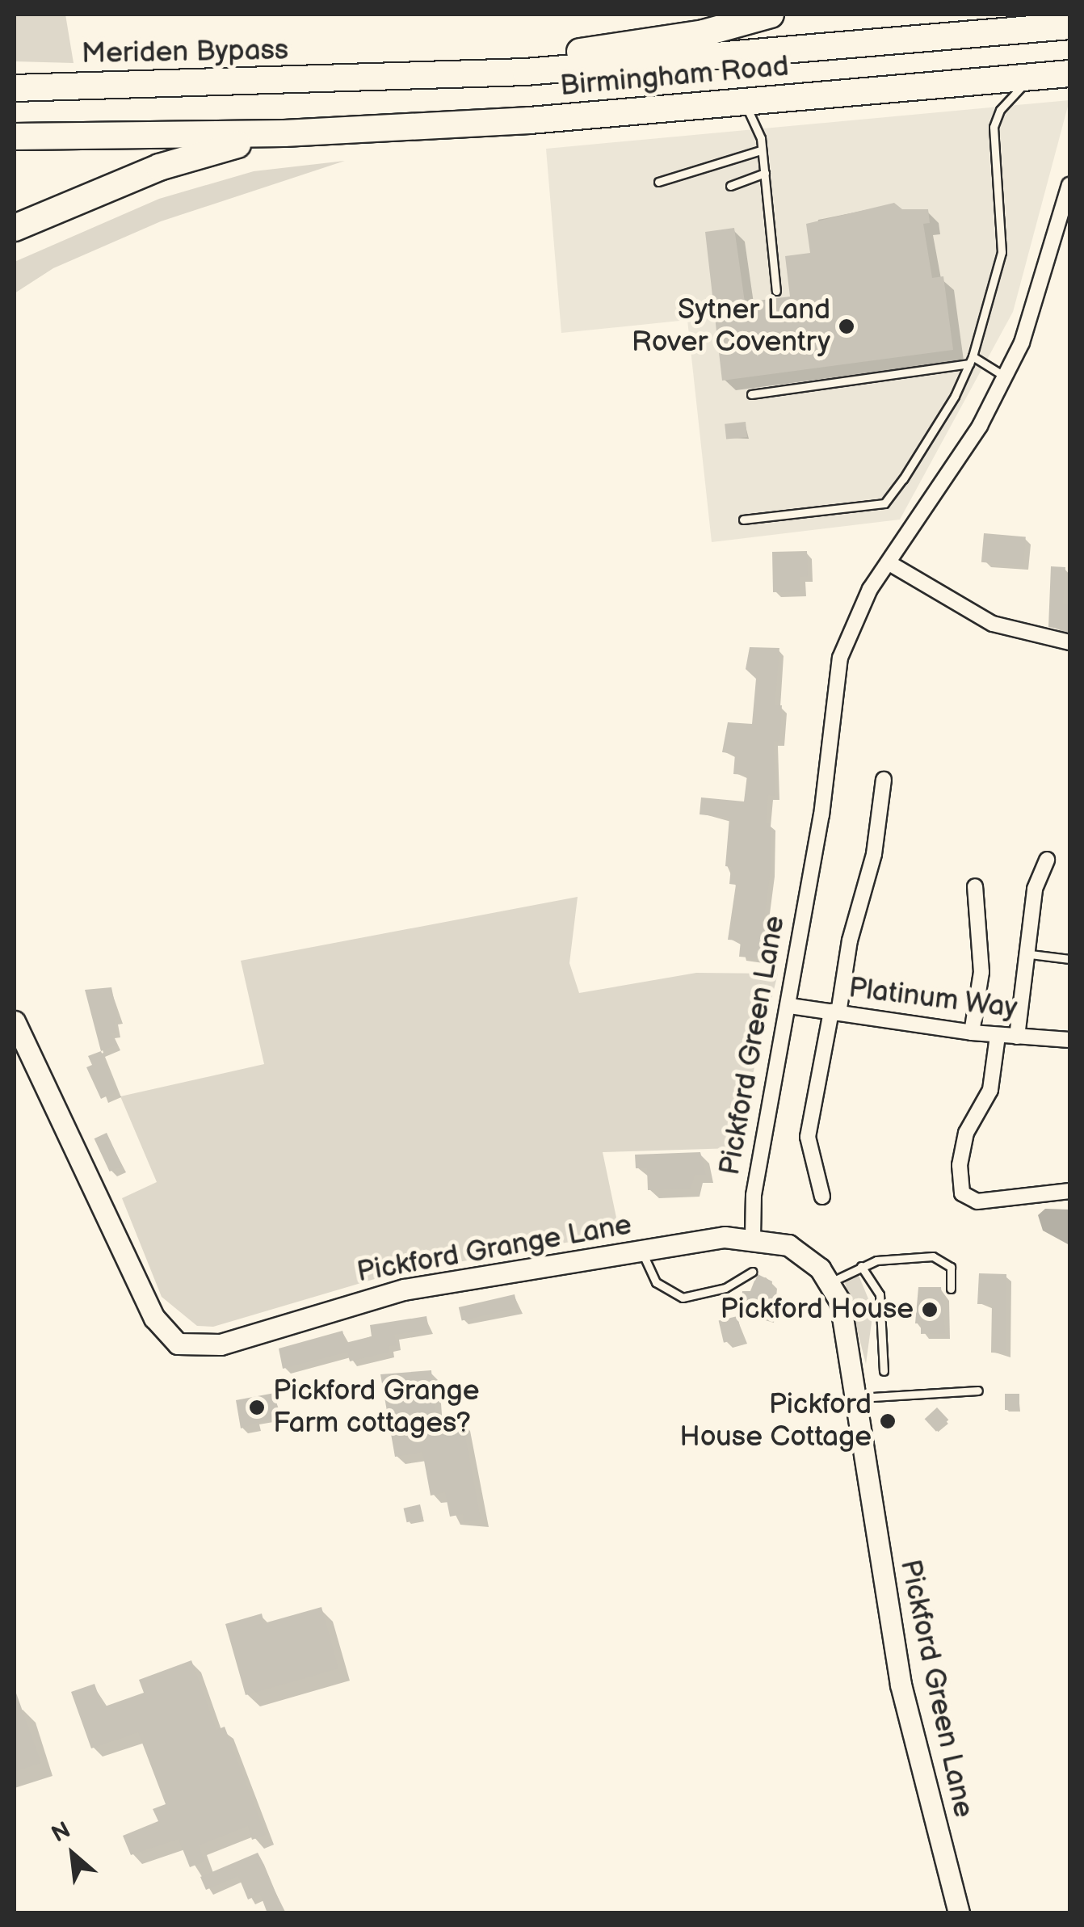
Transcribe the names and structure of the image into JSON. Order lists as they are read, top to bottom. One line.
{"streets":{"highway":["Meriden Bypass","Birmingham Road"],"street":["Platinum Way","Pickford Green Lane","Pickford Grange Lane"]},"crossings":[["Meriden Bypass","Birmingham Road"],["Platinum Way","Pickford Green Lane"],["Pickford Green Lane","Pickford Grange Lane"]],"places":["Sytner Land Rover Coventry","Pickford House","Pickford Grange Farm cottages?","Pickford House Cottage"],"north":"top left"}
